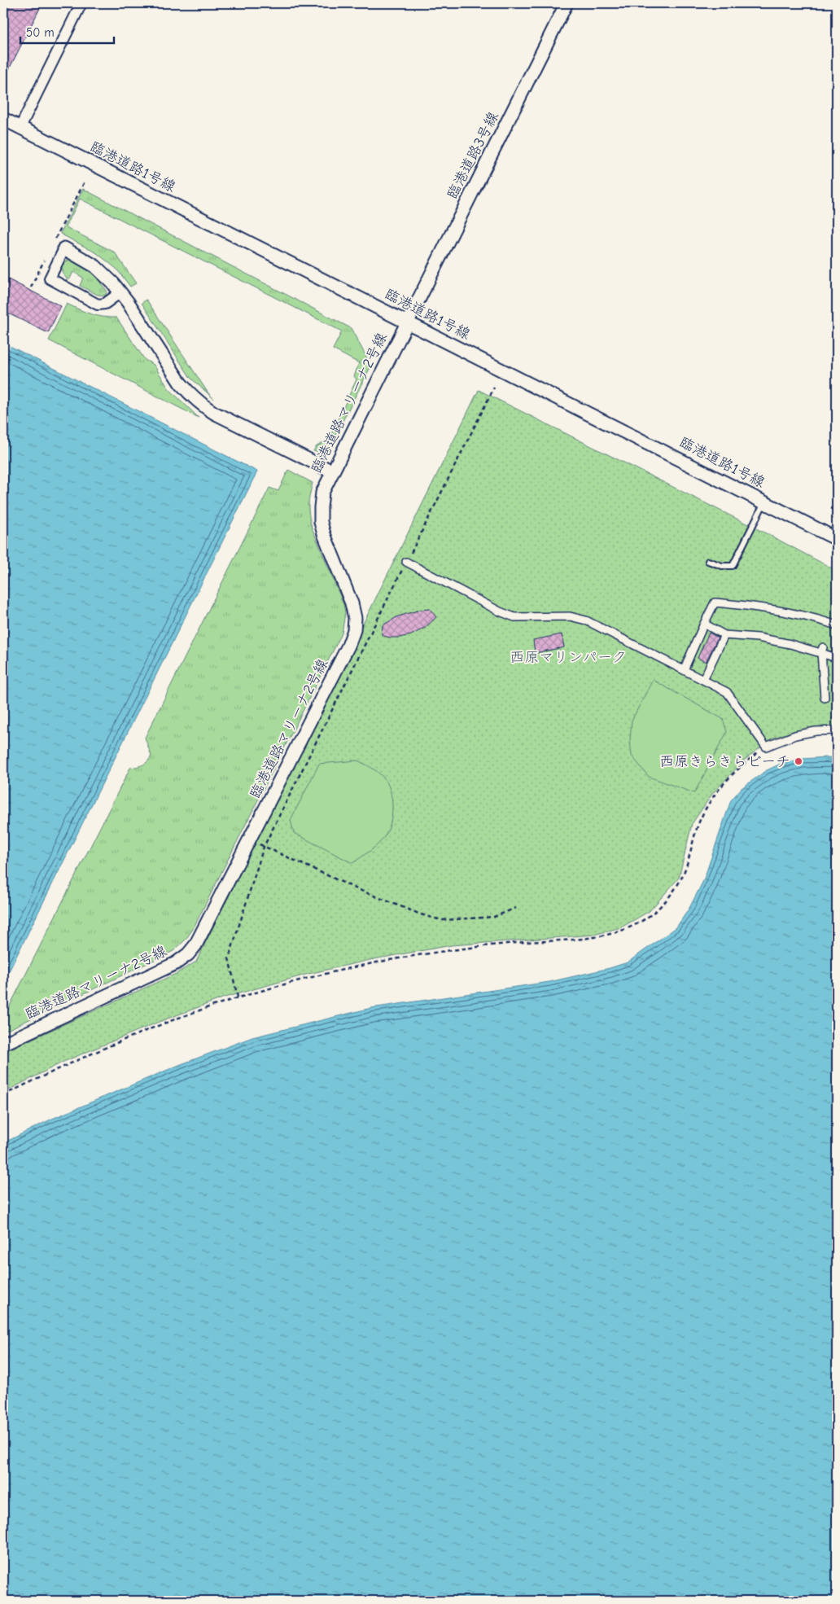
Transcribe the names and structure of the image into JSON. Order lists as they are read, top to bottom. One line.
{"streets":{"street":["臨港道路3号線","臨港道路1号線","臨港道路マリーナ2号線"]},"crossings":[["臨港道路3号線","臨港道路1号線"],["臨港道路3号線","臨港道路マリーナ2号線"],["臨港道路1号線","臨港道路マリーナ2号線"]],"parks":["西原マリンパーク"],"places":["西原きらきらビーチ"],"scale_bar":"50 m"}
